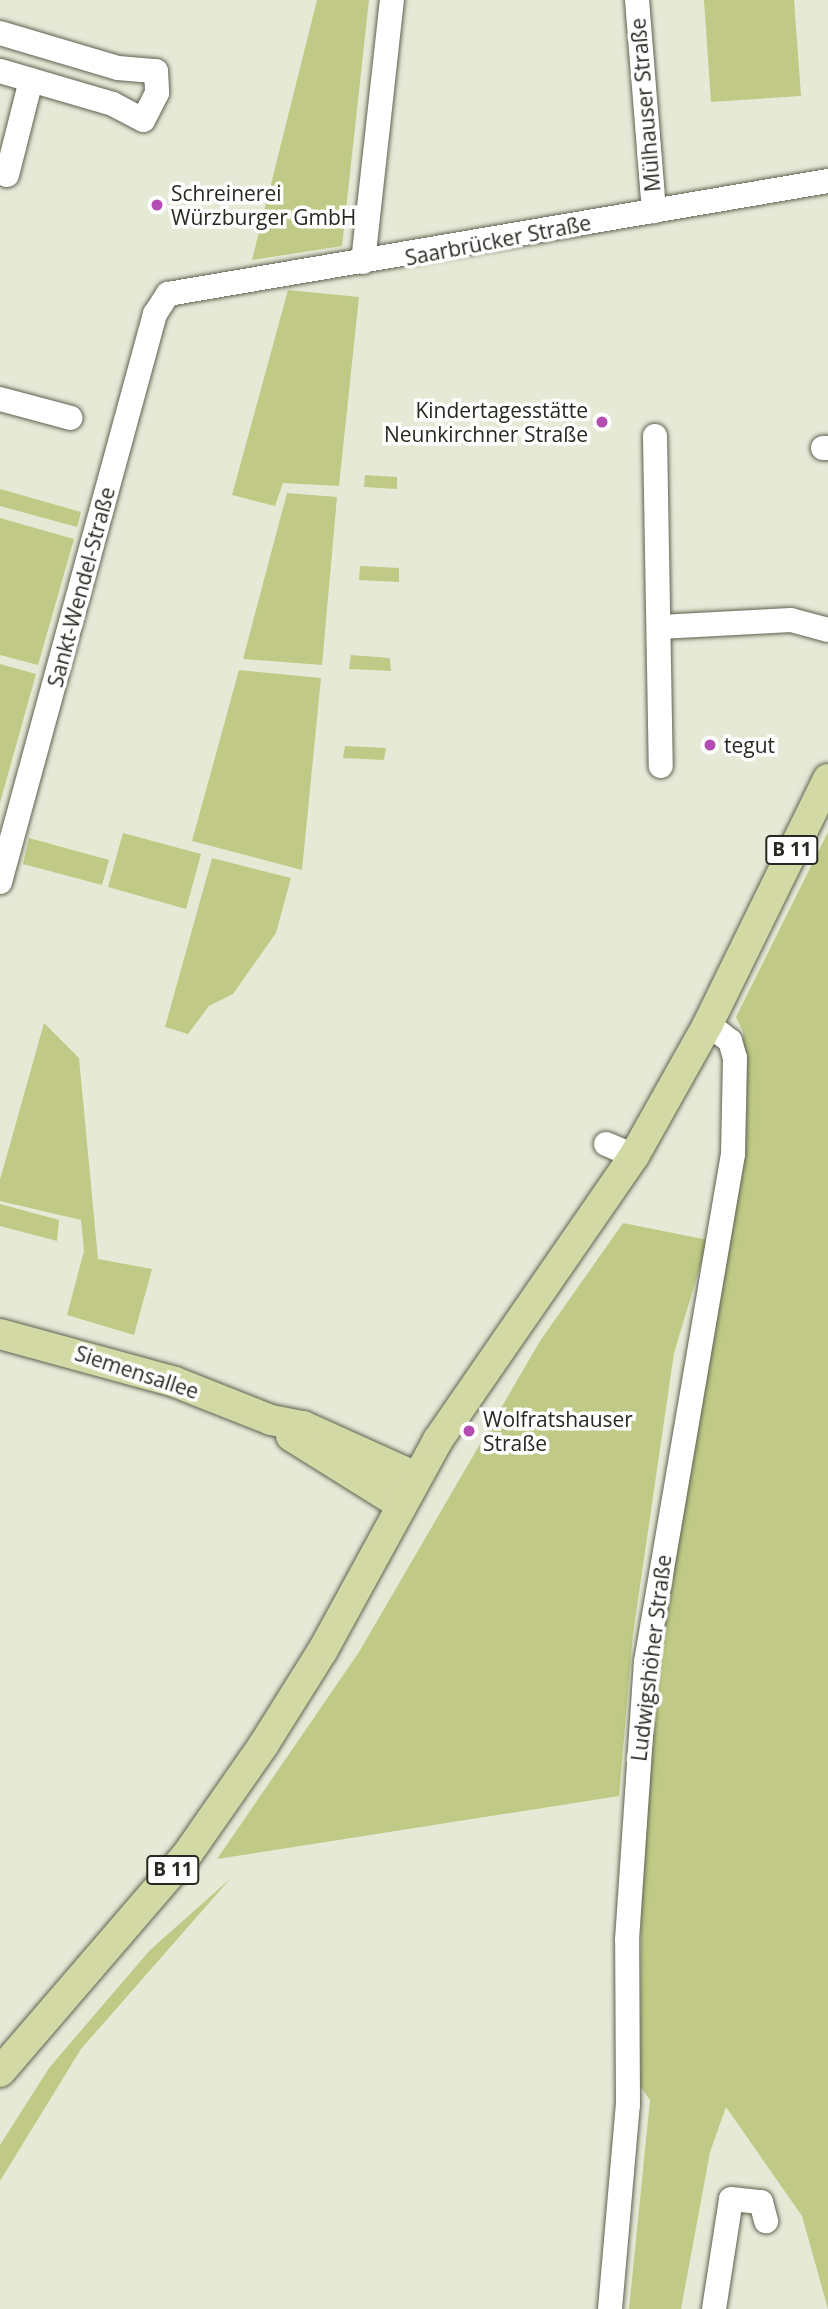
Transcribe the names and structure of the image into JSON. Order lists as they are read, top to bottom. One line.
{"streets":{"main road":["B 11","Siemensallee"],"street":["Mülhauser Straße","Saarbrücker Straße","Sankt-Wendel-Straße","Ludwigshöher Straße"]},"crossings":[["Mülhauser Straße","Saarbrücker Straße"],["Saarbrücker Straße","Sankt-Wendel-Straße"],["B 11","Siemensallee"],["B 11","Ludwigshöher Straße"]],"places":["Schreinerei Würzburger GmbH","Kindertagesstätte Neunkirchner Straße","tegut","Wolfratshauser Straße"]}
